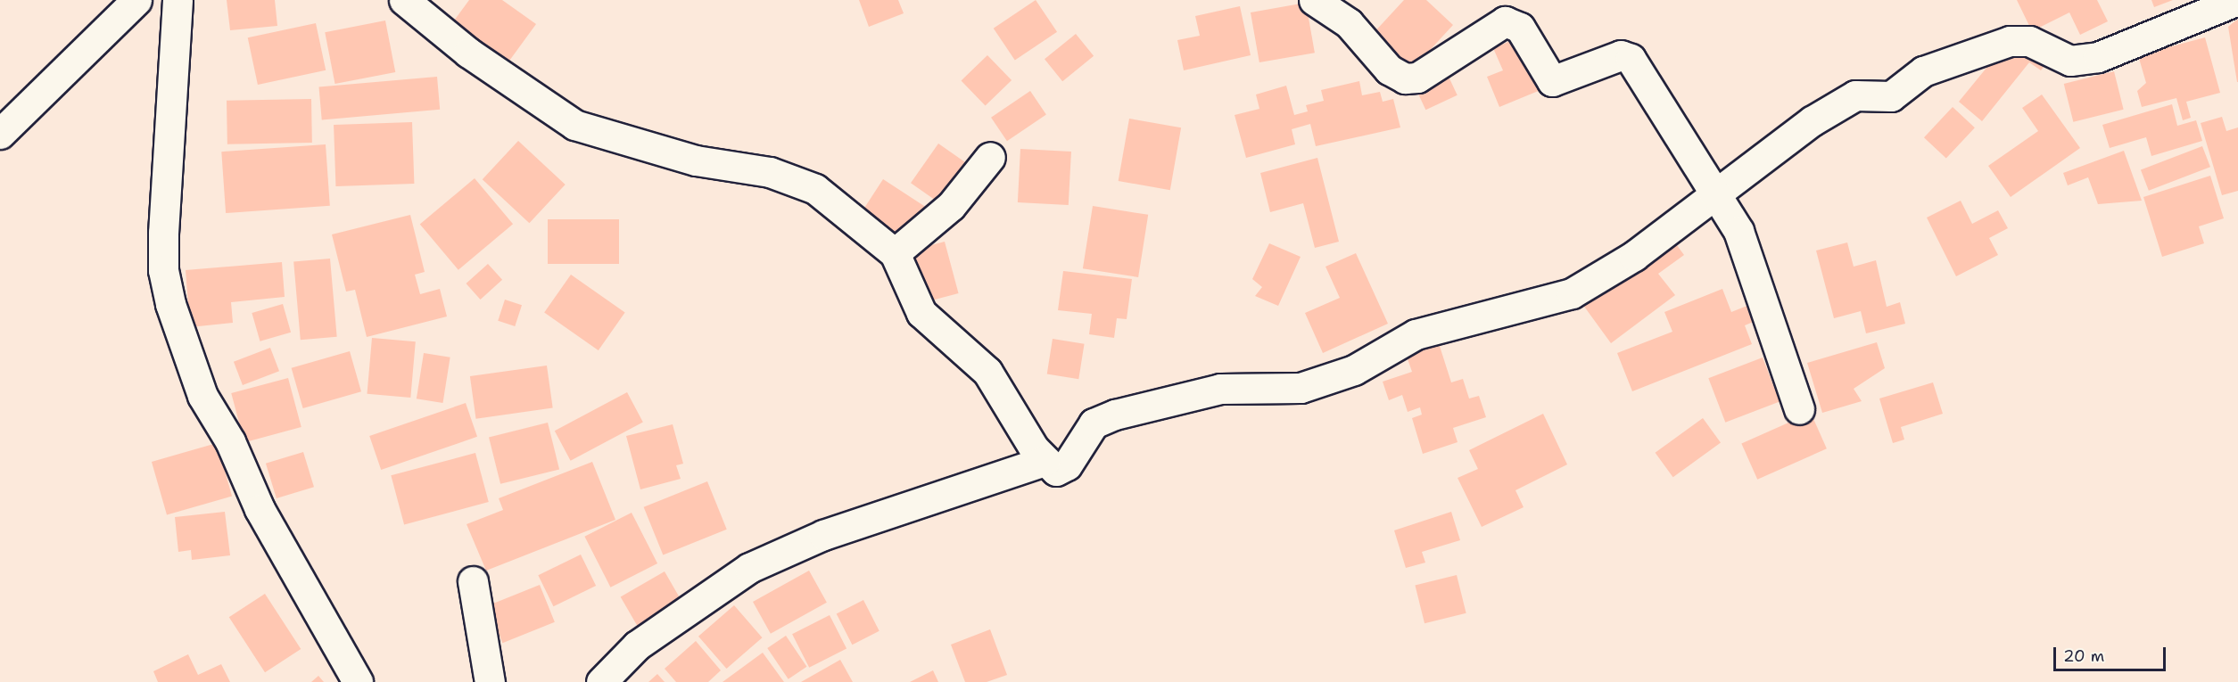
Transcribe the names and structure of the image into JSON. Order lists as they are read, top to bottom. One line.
{"scale_bar":"20 m"}
